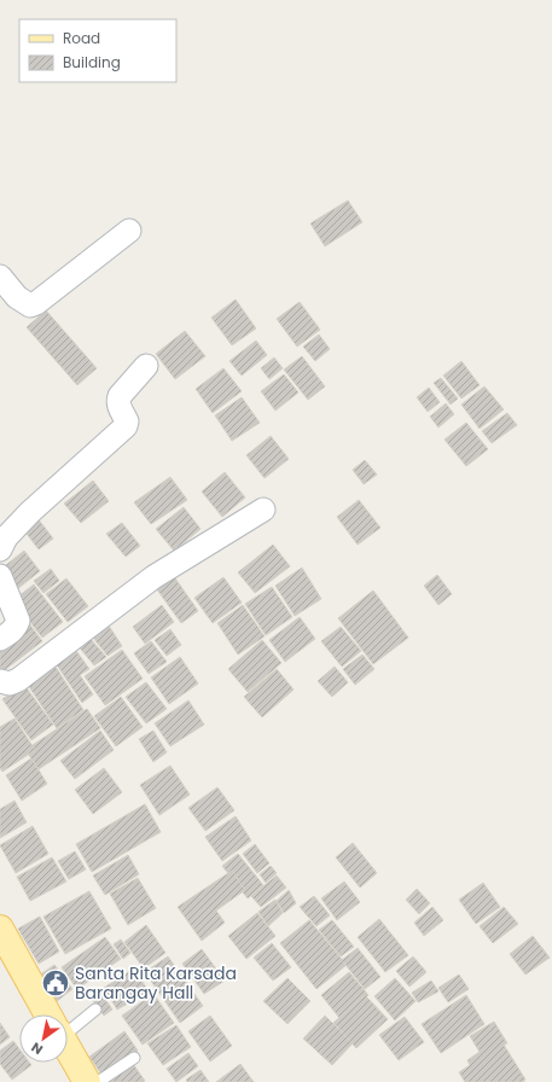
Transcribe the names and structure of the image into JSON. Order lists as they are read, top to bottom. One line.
{"places":{"public building":["Santa Rita Karsada Barangay Hall"]},"legend":["Road","Building"],"north":"bottom left"}
